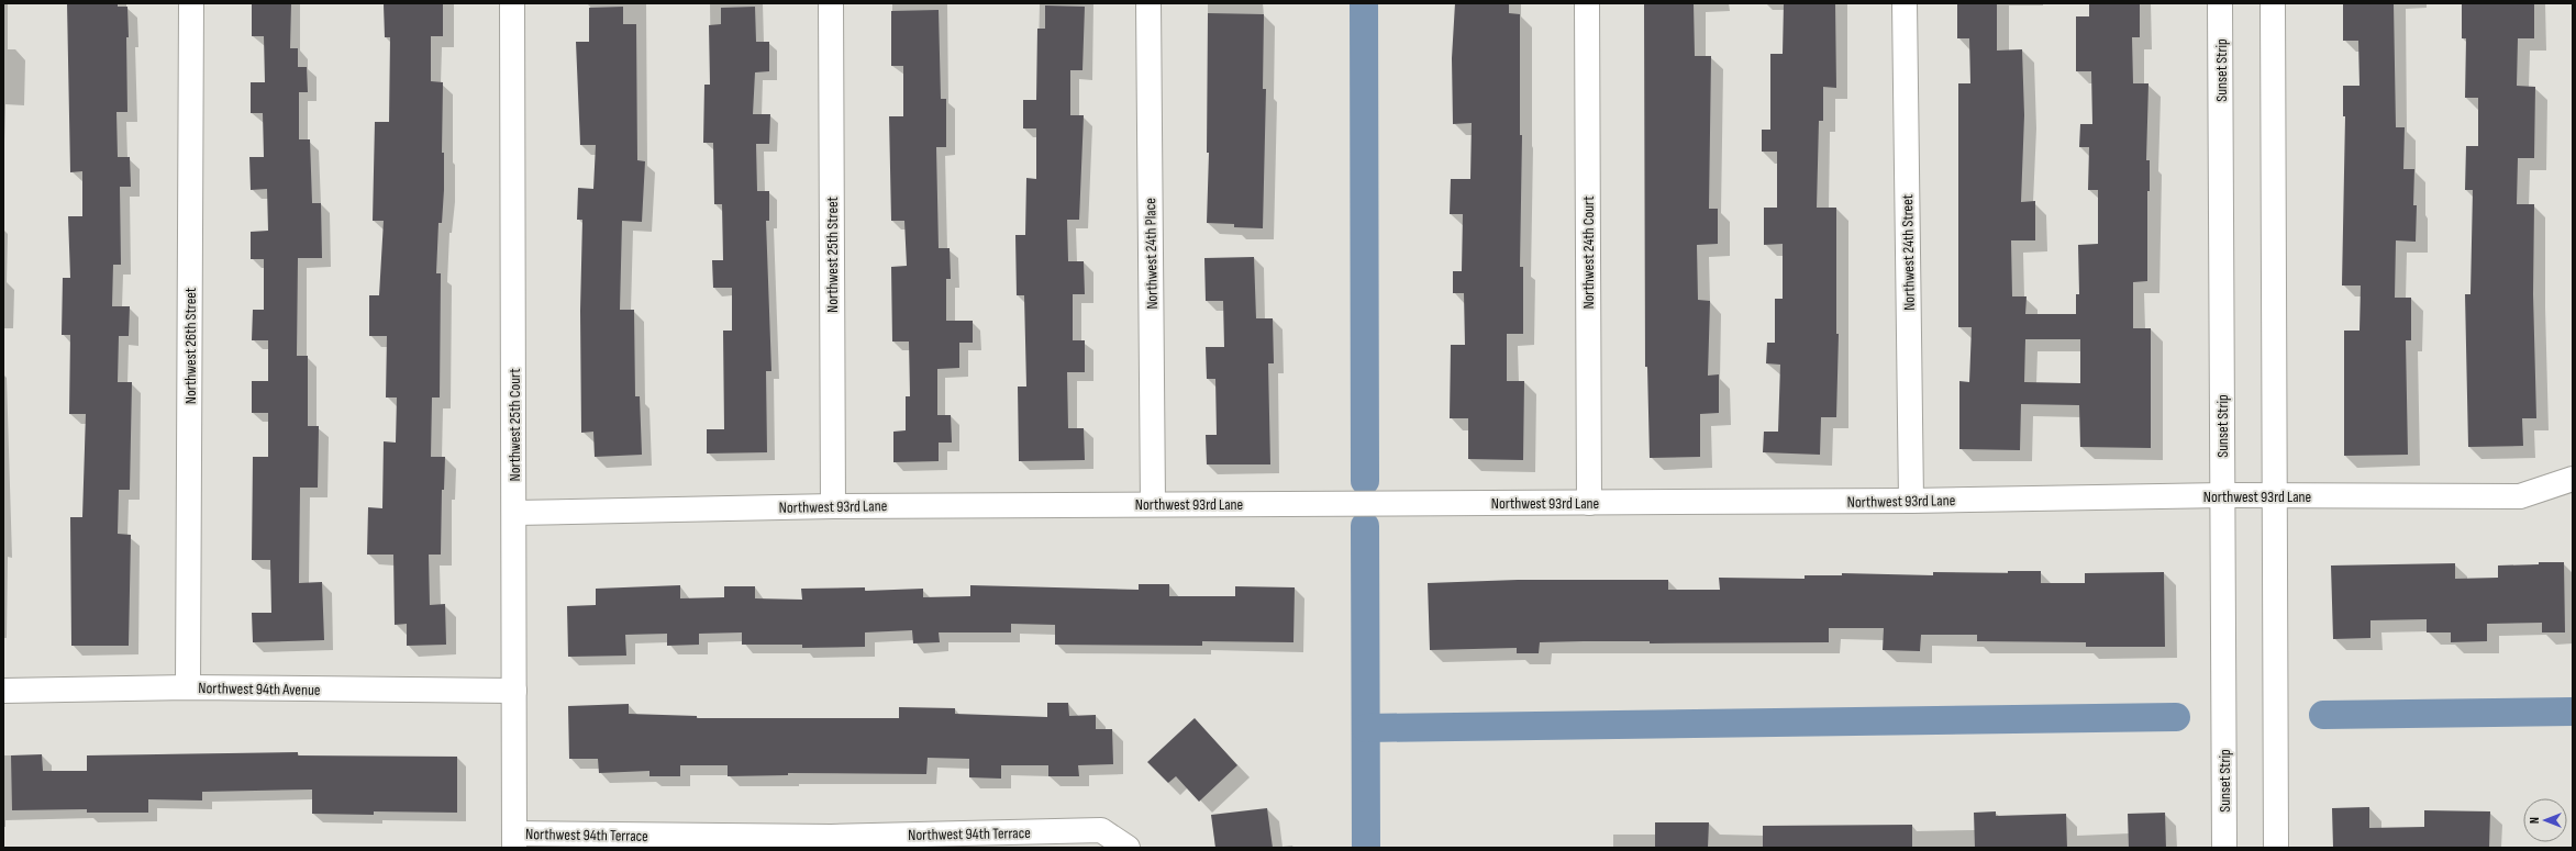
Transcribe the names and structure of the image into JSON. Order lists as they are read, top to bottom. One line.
{"streets":{"street":["Sunset Strip","Northwest 24th Court","Northwest 24th Street","Northwest 24th Place","Northwest 25th Street","Northwest 26th Street","Northwest 25th Court","Northwest 93rd Lane","Northwest 94th Avenue","Northwest 94th Terrace"]},"crossings":[["Sunset Strip","Northwest 93rd Lane"],["Northwest 24th Court","Northwest 93rd Lane"],["Northwest 24th Street","Northwest 93rd Lane"],["Northwest 24th Place","Northwest 93rd Lane"],["Northwest 25th Street","Northwest 93rd Lane"],["Northwest 26th Street","Northwest 94th Avenue"],["Northwest 25th Court","Northwest 93rd Lane"],["Northwest 25th Court","Northwest 94th Avenue"],["Northwest 25th Court","Northwest 94th Terrace"]],"north":"left"}
